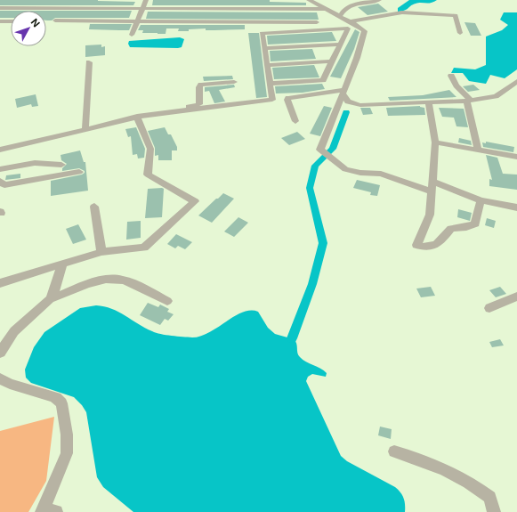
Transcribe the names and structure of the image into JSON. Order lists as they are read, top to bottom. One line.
{"north":"top right"}
